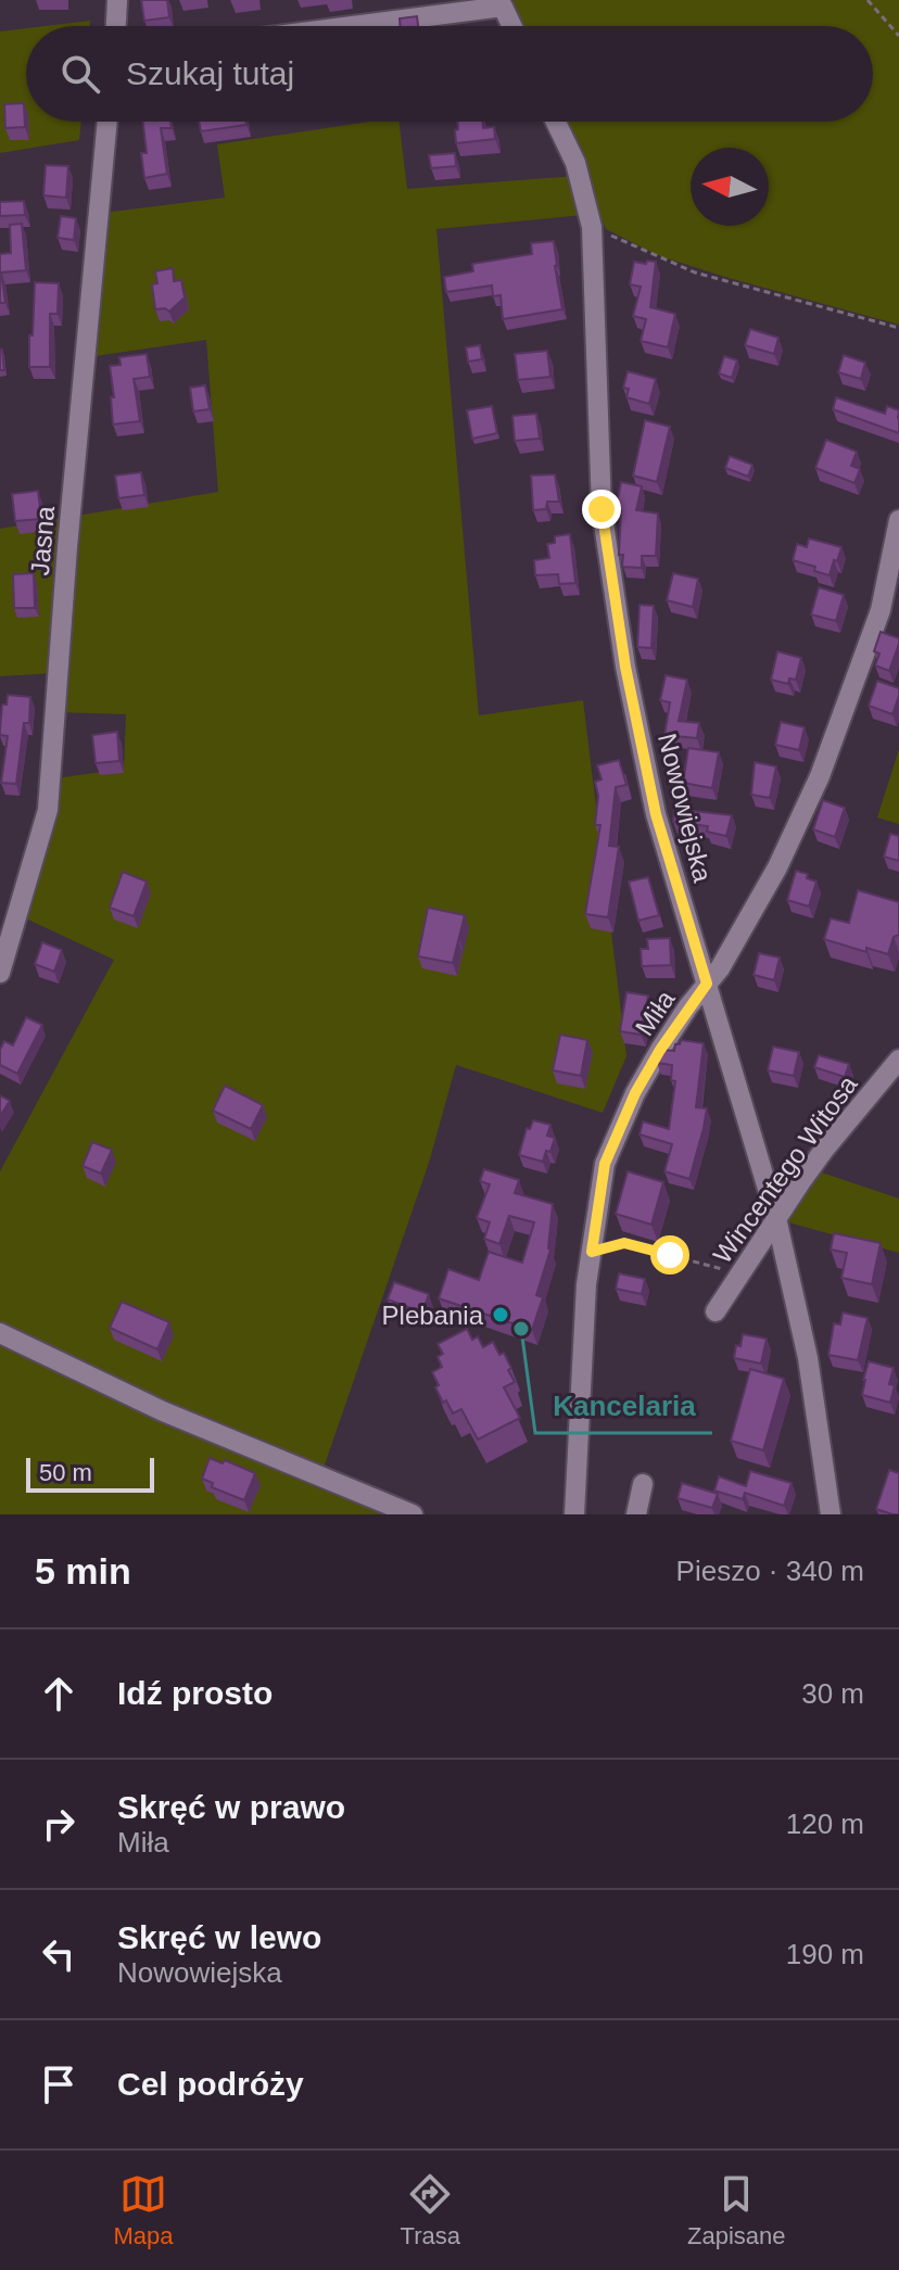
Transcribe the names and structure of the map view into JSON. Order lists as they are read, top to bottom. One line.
{"streets":{"street":["Jasna","Nowowiejska","Miła","Wincentego Witosa"]},"crossings":[["Nowowiejska","Miła"],["Nowowiejska","Wincentego Witosa"]],"places":["Plebania","Kancelaria"],"scale_bar":"50 m","north":"left","page":{"search":"Szukaj tutaj","scale":"50 m","heading":["5 min","Pieszo · 340 m"],"list":[["Idź prosto","30 m"],["Skręć w prawo","Miła","120 m"],["Skręć w lewo","Nowowiejska","190 m"],"Cel podróży"],"nav":["Mapa","Trasa","Zapisane"]}}
